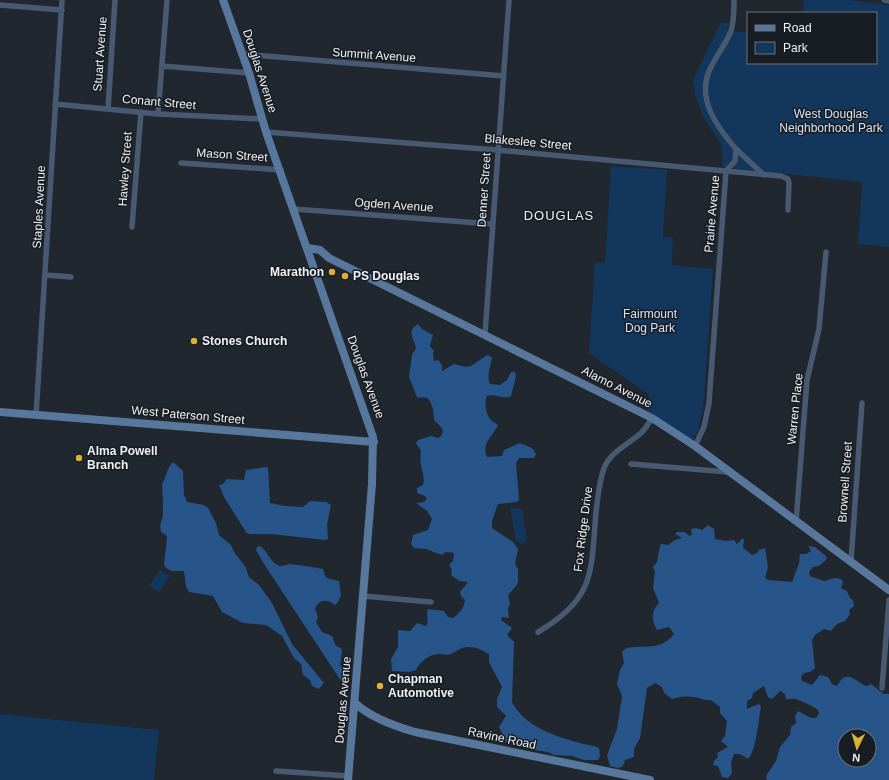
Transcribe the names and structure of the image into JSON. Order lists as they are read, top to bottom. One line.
{"streets":{"street":["Stuart Avenue","Summit Avenue","Douglas Avenue","Conant Street","Blakeslee Street","Mason Street","Hawley Street","Denner Street","Ogden Avenue","Staples Avenue","Prairie Avenue","Alamo Avenue","Warren Place","West Paterson Street","Brownell Street","Fox Ridge Drive","Ravine Road"]},"crossings":[["Stuart Avenue","Conant Street"],["Summit Avenue","Douglas Avenue"],["Summit Avenue","Denner Street"],["Douglas Avenue","Conant Street"],["Douglas Avenue","Blakeslee Street"],["Douglas Avenue","Mason Street"],["Douglas Avenue","Ogden Avenue"],["Douglas Avenue","Alamo Avenue"],["Douglas Avenue","West Paterson Street"],["Douglas Avenue","Ravine Road"],["Conant Street","Hawley Street"],["Conant Street","Staples Avenue"],["Blakeslee Street","Denner Street"],["Blakeslee Street","Prairie Avenue"],["Denner Street","Ogden Avenue"],["Denner Street","Alamo Avenue"],["Staples Avenue","West Paterson Street"],["Prairie Avenue","Alamo Avenue"],["Alamo Avenue","Warren Place"],["Alamo Avenue","Brownell Street"],["Alamo Avenue","Fox Ridge Drive"]],"districts":["DOUGLAS"],"parks":["West Douglas Neighborhood Park","Fairmount Dog Park"],"places":["Marathon","PS Douglas","Stones Church","Alma Powell Branch","Chapman Automotive"],"legend":["Road","Park"],"north":"bottom"}
